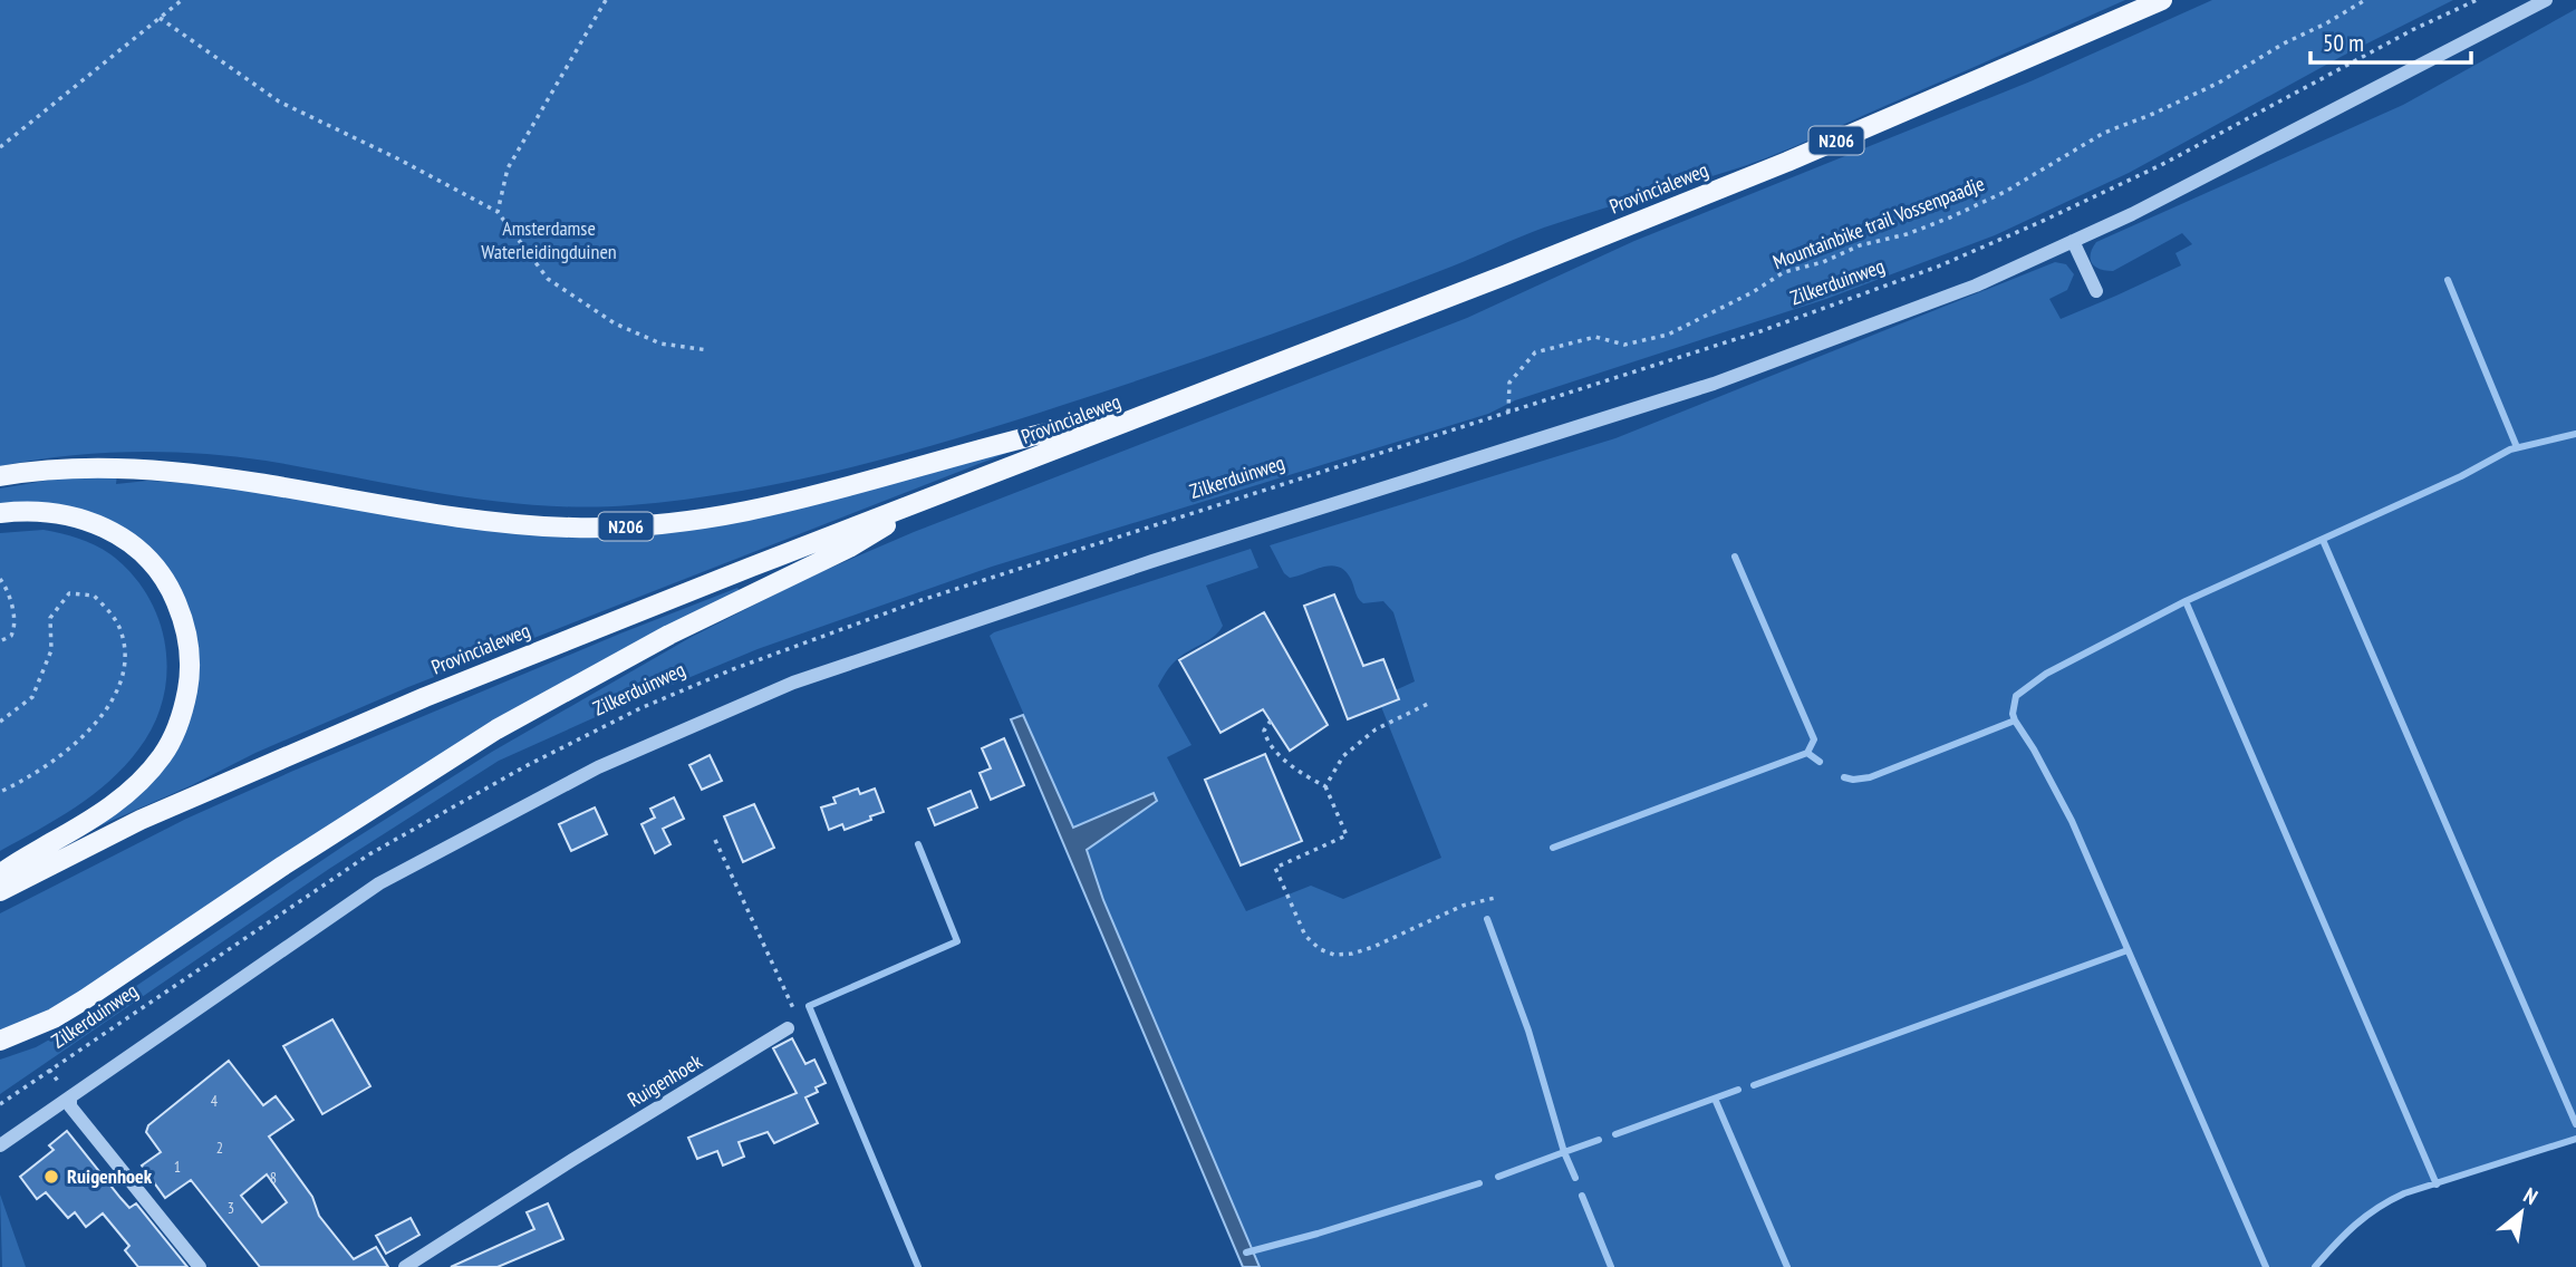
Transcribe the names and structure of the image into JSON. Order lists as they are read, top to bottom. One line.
{"streets":{"main road":["N206","Provincialeweg"],"street":["Ruigenhoek"],"path":["Mountainbike trail Vossenpaadje","Zilkerduinweg"]},"crossings":[["N206","Provincialeweg"],["Mountainbike trail Vossenpaadje","Zilkerduinweg"]],"parks":["Amsterdamse Waterleidingduinen"],"places":["Ruigenhoek"],"house_numbers":["4","2","1","8","3"],"scale_bar":"50 m","north":"top right"}
